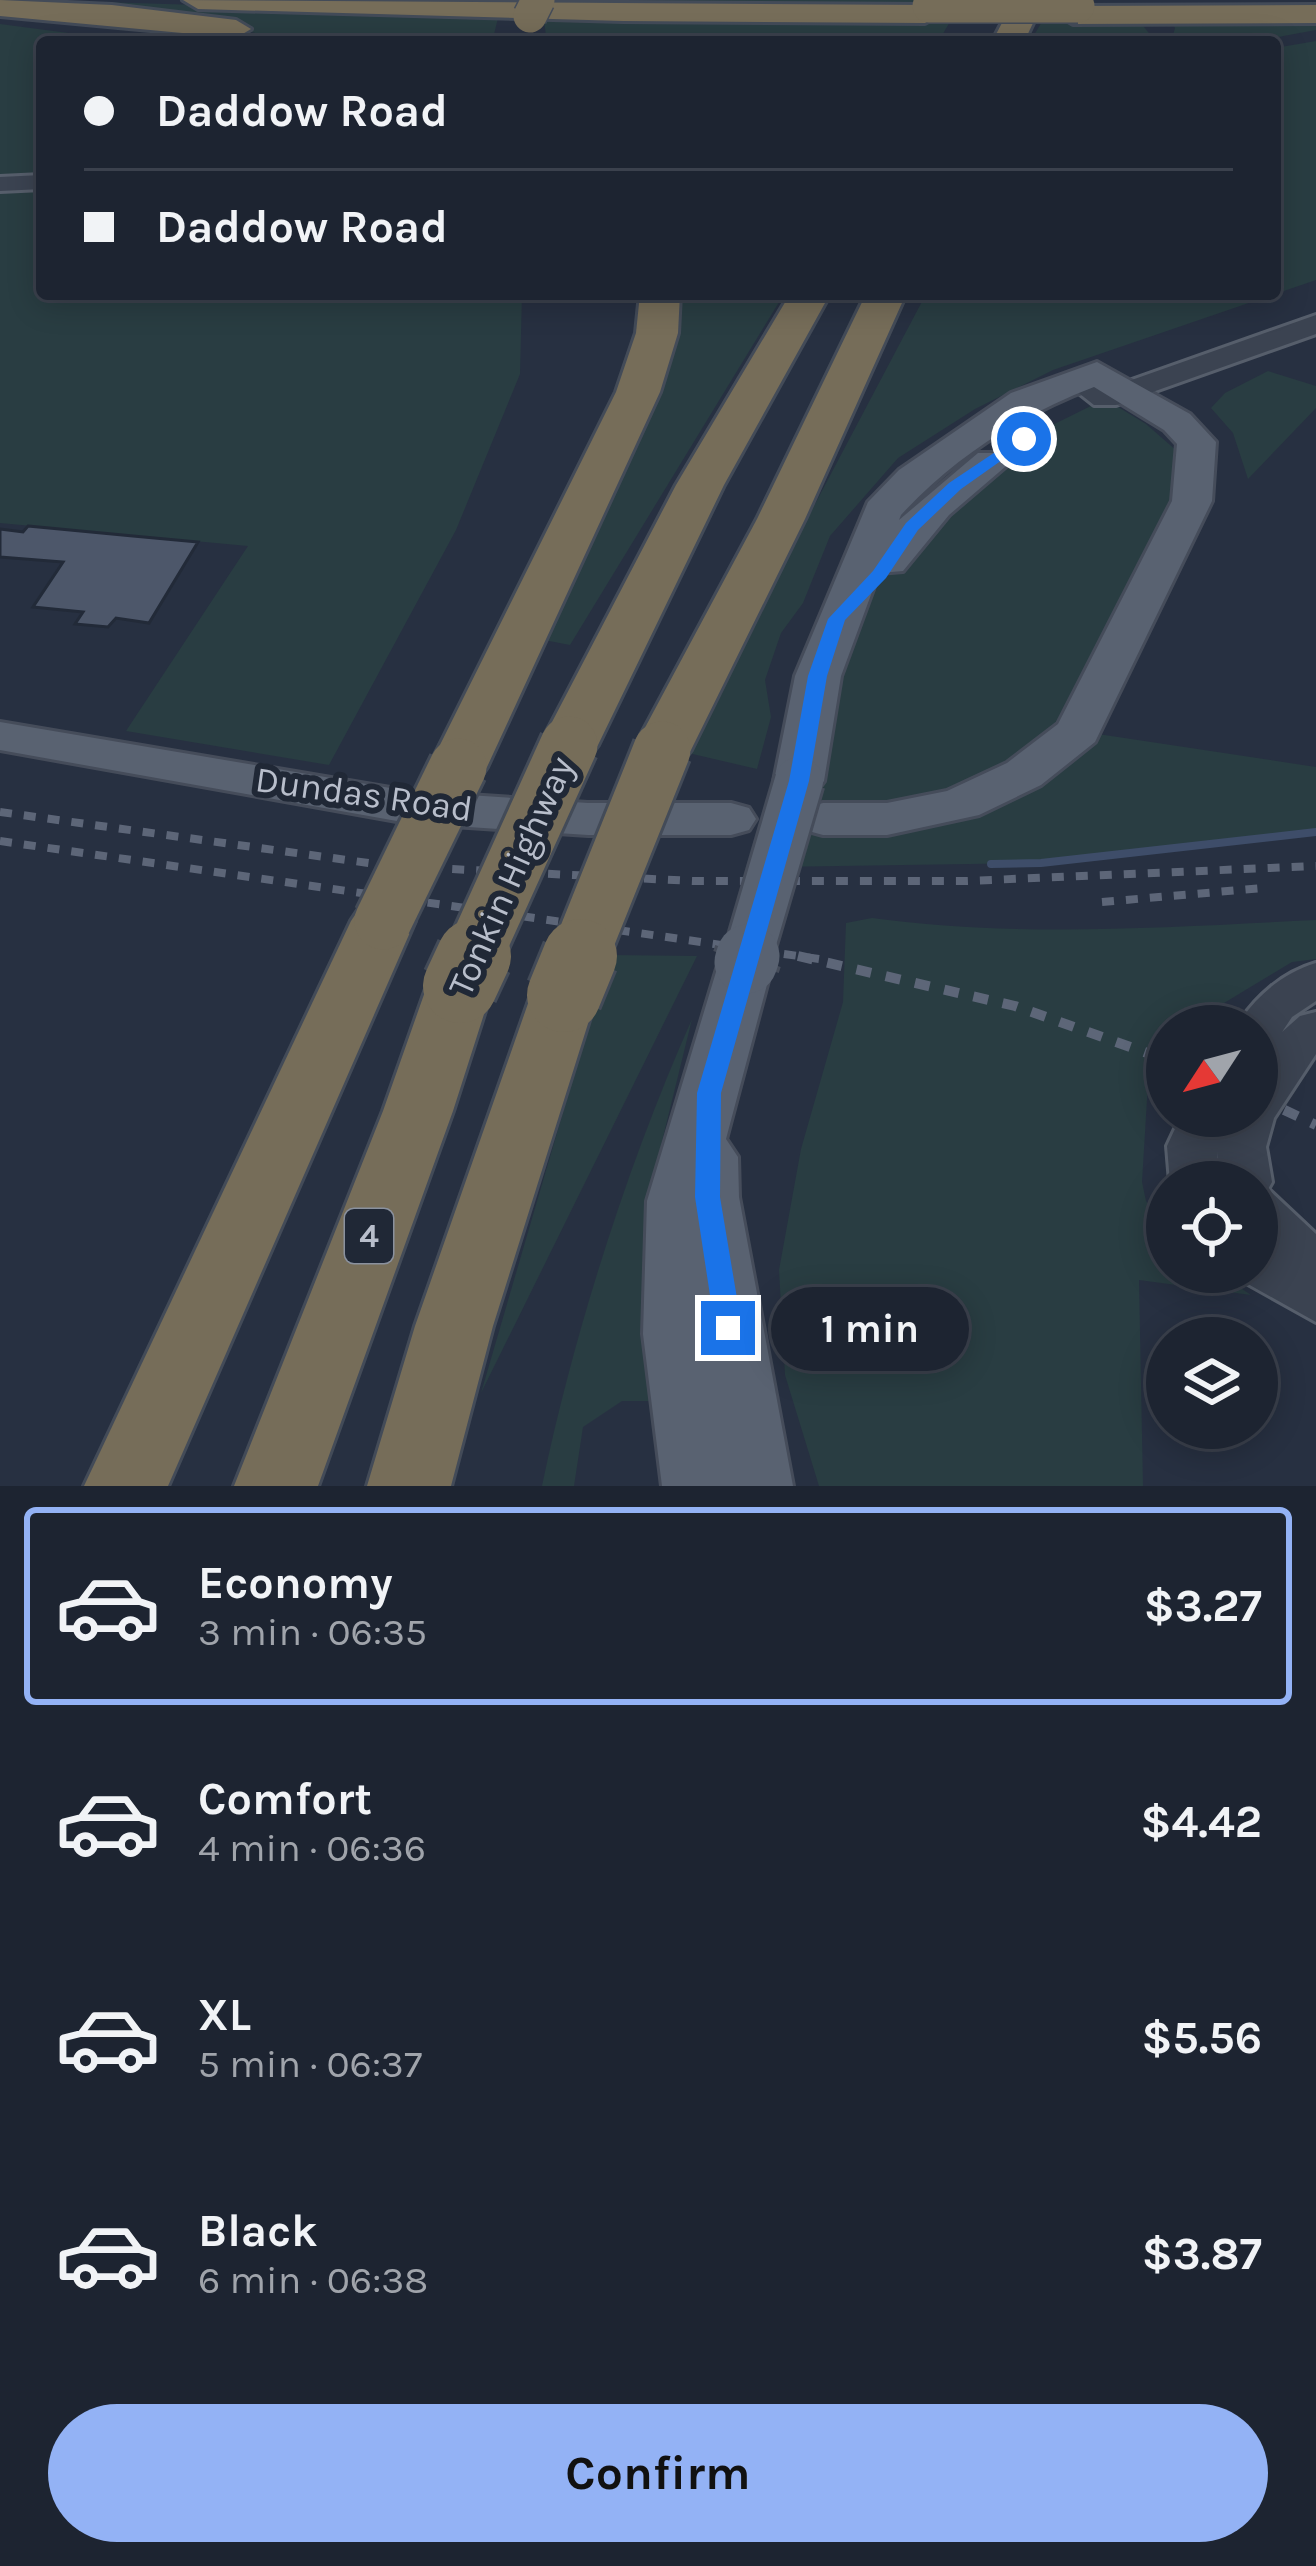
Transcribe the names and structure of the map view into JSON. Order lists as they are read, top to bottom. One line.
{"streets":{"highway":["Tonkin Highway","4"],"main road":["Dundas Road"]},"north":"bottom left","page":{"banner":["Daddow Road","Daddow Road"],"bubble":"1 min","list":[{"name":"Economy","note":"3 min · 06:35","value":"$3.27"},{"name":"Comfort","note":"4 min · 06:36","value":"$4.42"},{"name":"XL","note":"5 min · 06:37","value":"$5.56"},{"name":"Black","note":"6 min · 06:38","value":"$3.87"}],"buttons":"Confirm"}}
